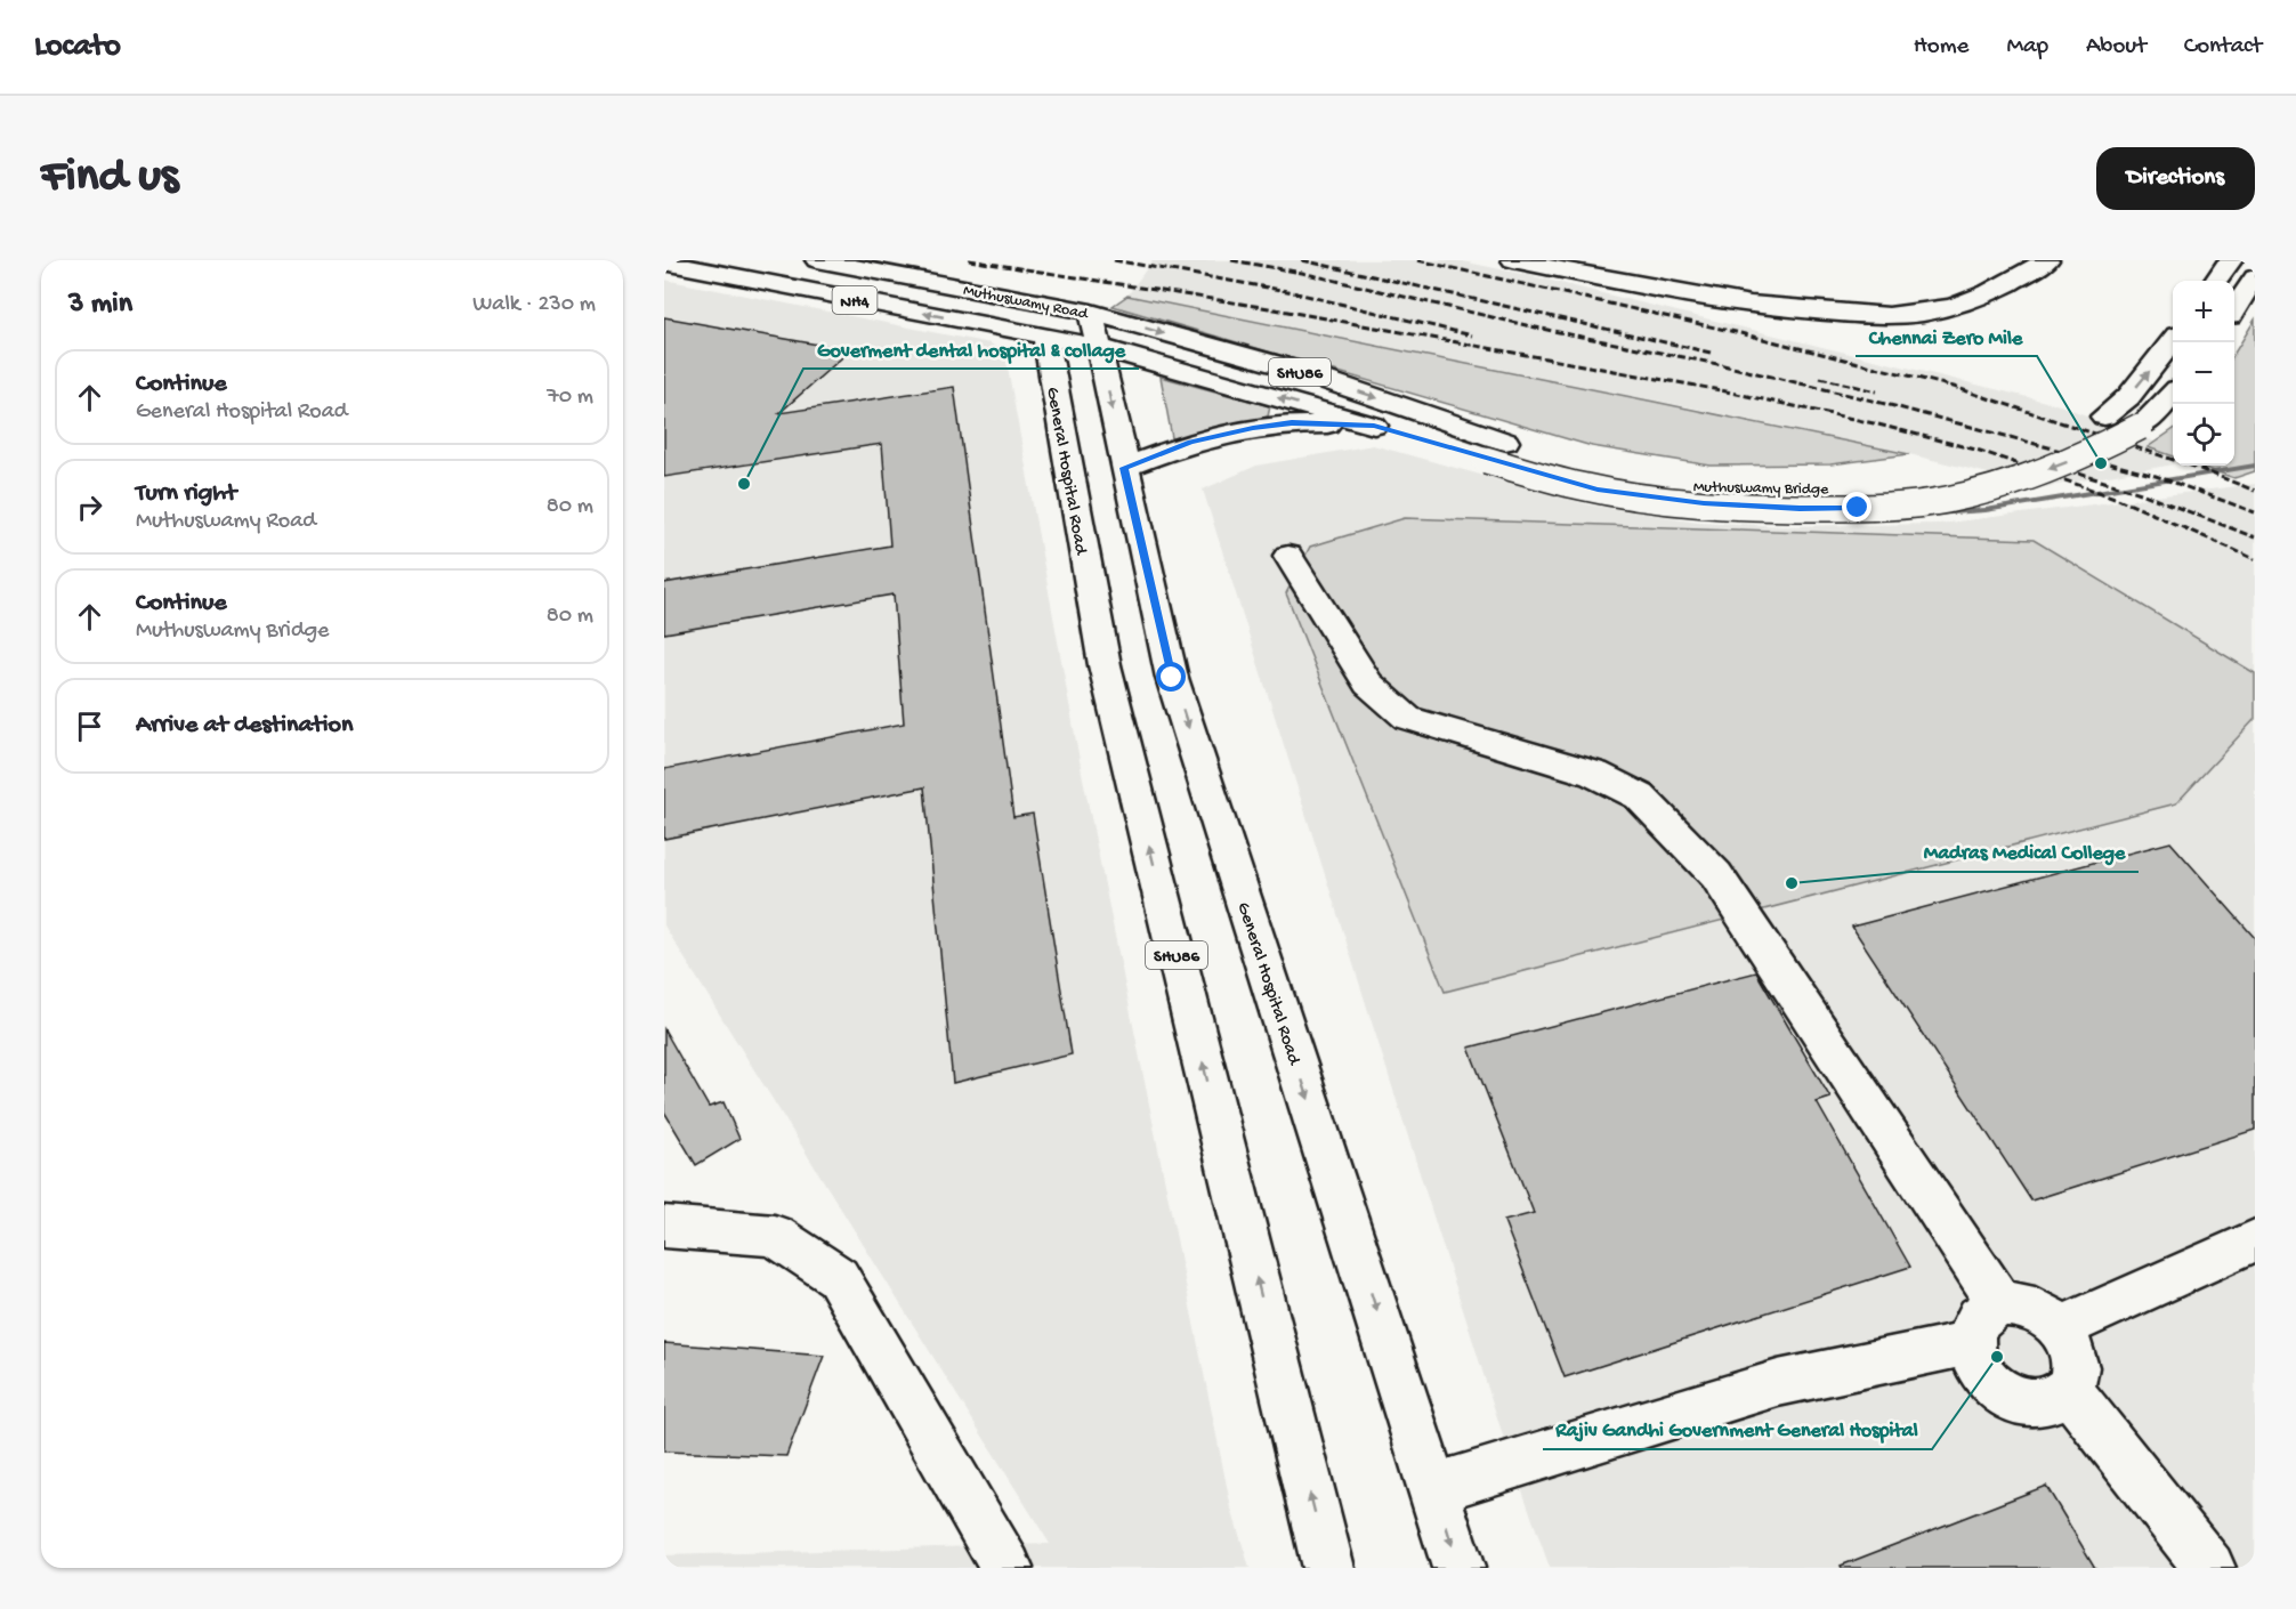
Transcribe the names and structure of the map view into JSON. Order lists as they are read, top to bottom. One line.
{"streets":{"main road":["NH4","Muthuswamy Road","SHU86","General Hospital Road","Muthuswamy Bridge"]},"crossings":[["Muthuswamy Road","General Hospital Road"],["Muthuswamy Road","Muthuswamy Bridge"]],"places":["Chennai Zero Mile","Goverment dental hospital & collage","Madras Medical College","Rajiv Gandhi Government General Hospital"],"page":{"header":"Locato","nav":["Home","Map","About","Contact"],"buttons":"Directions","title":"Find us","heading":["3 min","Walk · 230 m"],"map_buttons":["+","−"],"list":[["Continue","General Hospital Road","70 m"],["Turn right","Muthuswamy Road","80 m"],["Continue","Muthuswamy Bridge","80 m"],"Arrive at destination"]}}
